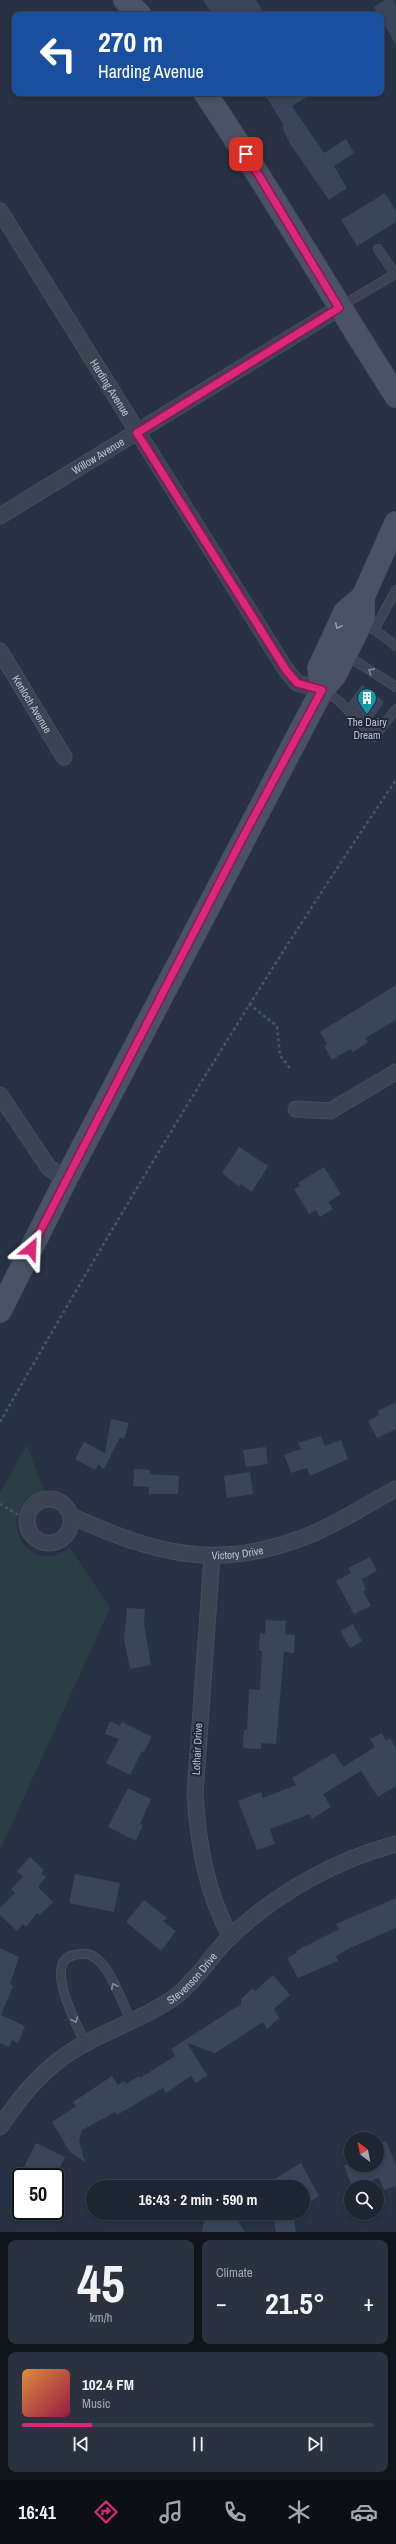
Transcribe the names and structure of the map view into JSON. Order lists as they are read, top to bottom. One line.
{"streets":{"street":["Harding Avenue","Willow Avenue","Kenloch Avenue","Victory Drive","Lothair Drive","Stevenson Drive"]},"crossings":[["Harding Avenue","Willow Avenue"],["Victory Drive","Lothair Drive"],["Lothair Drive","Stevenson Drive"]],"places":{"building":["The Dairy Dream"]},"north":"top left","page":{"turn":["270 m","Harding Avenue"],"limit":"50","trip":"16:43 · 2 min · 590 m","tile":[["45","km/h"],"Climate"],"heat":["−","21.5°","+"],"song":["102.4 FM","Music"],"tabs":"16:41"}}
